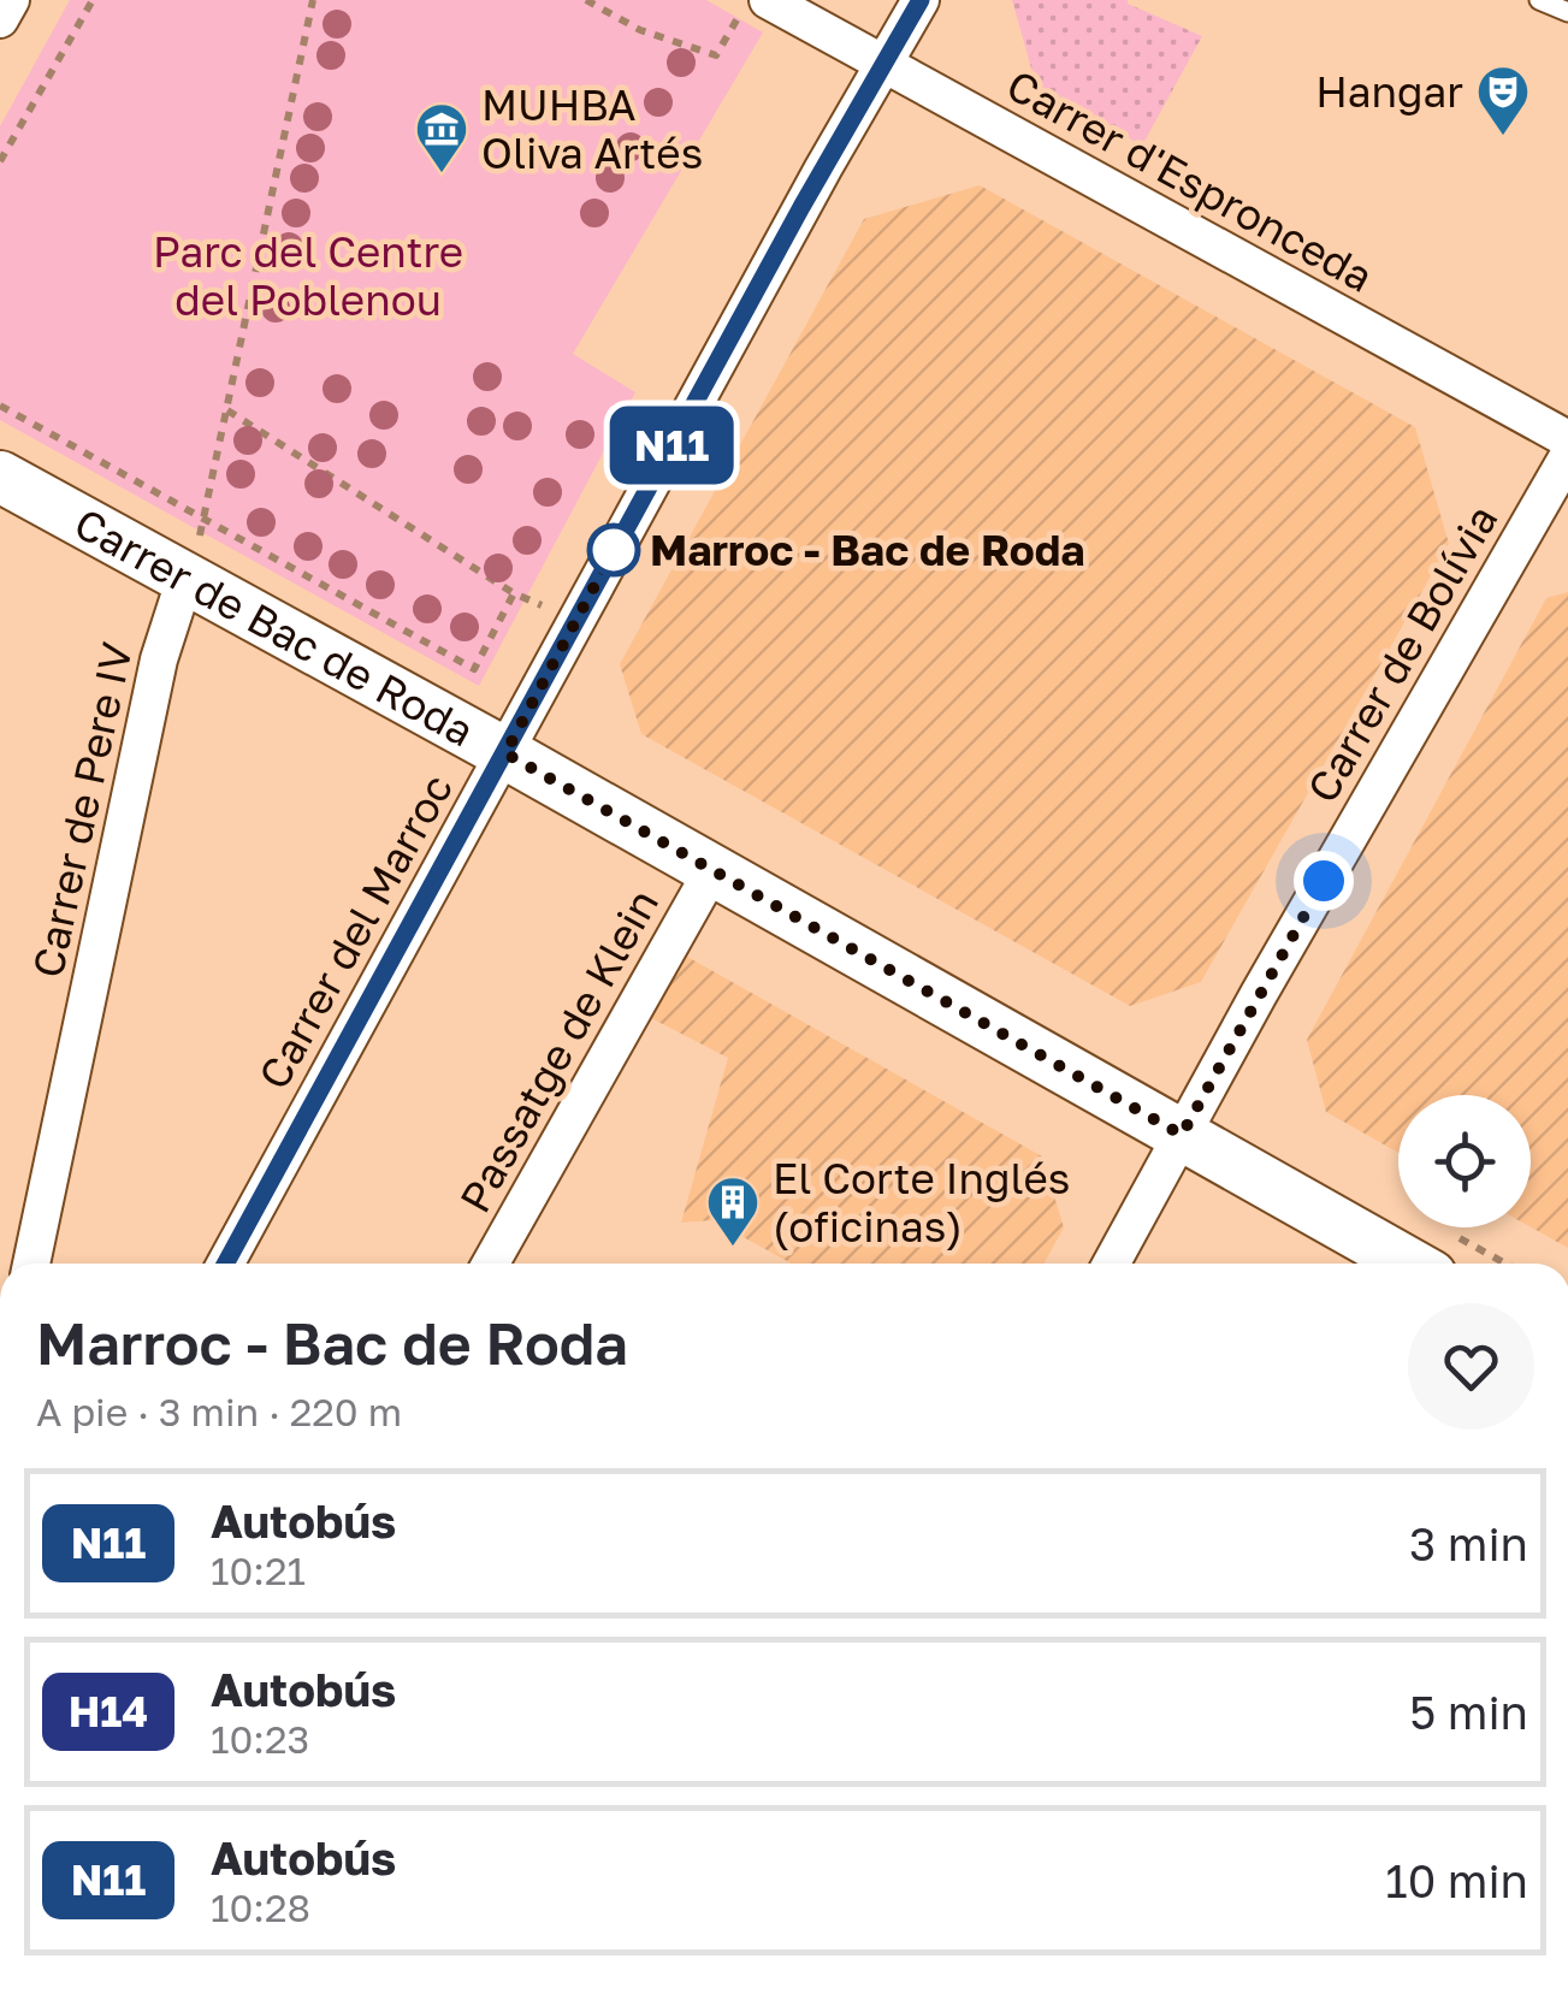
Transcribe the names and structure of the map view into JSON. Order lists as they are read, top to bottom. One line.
{"streets":{"main road":["Carrer de Bac de Roda"],"street":["Carrer d'Espronceda","Carrer de Bolívia","Carrer de Pere IV","Carrer del Marroc","Passatge de Klein"]},"crossings":[["Carrer d'Espronceda","Carrer del Marroc"],["Carrer de Bac de Roda","Carrer de Bolívia"],["Carrer de Bac de Roda","Carrer de Pere IV"],["Carrer de Bac de Roda","Carrer del Marroc"],["Carrer de Bac de Roda","Passatge de Klein"]],"parks":["Parc del Centre del Poblenou"],"places":{"theatre":["Hangar"],"museum":["MUHBA Oliva Artés"],"other":["Marroc - Bac de Roda"],"building":["El Corte Inglés (oficinas)"]},"lines":["bus line N11"],"page":{"on_map":"N11","heading":["Marroc - Bac de Roda","A pie · 3 min · 220 m"],"list":[{"mark":"N11","name":"Autobús","note":"10:21","value":"3 min"},{"mark":"H14","name":"Autobús","note":"10:23","value":"5 min"},{"mark":"N11","name":"Autobús","note":"10:28","value":"10 min"}]}}
